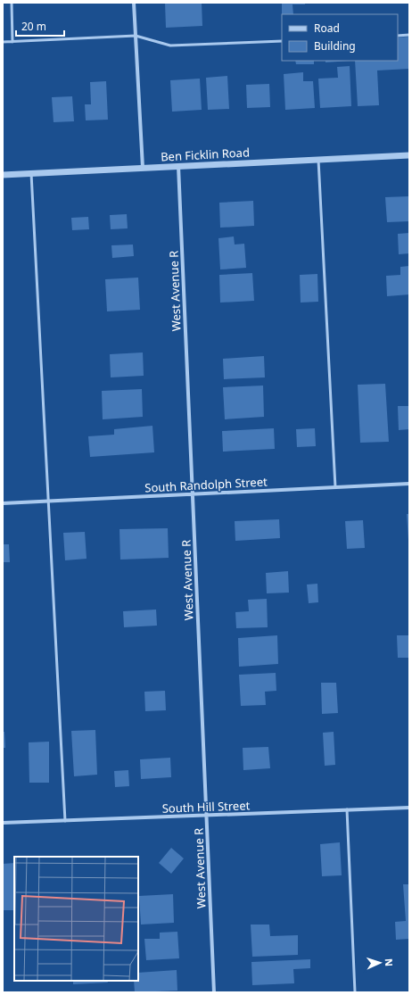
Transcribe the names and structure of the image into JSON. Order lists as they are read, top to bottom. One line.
{"streets":{"street":["Ben Ficklin Road","West Avenue R","South Randolph Street","South Hill Street"]},"crossings":[["Ben Ficklin Road","West Avenue R"],["West Avenue R","South Randolph Street"],["West Avenue R","South Hill Street"]],"legend":["Road","Building"],"scale_bar":"20 m","north":"right"}
